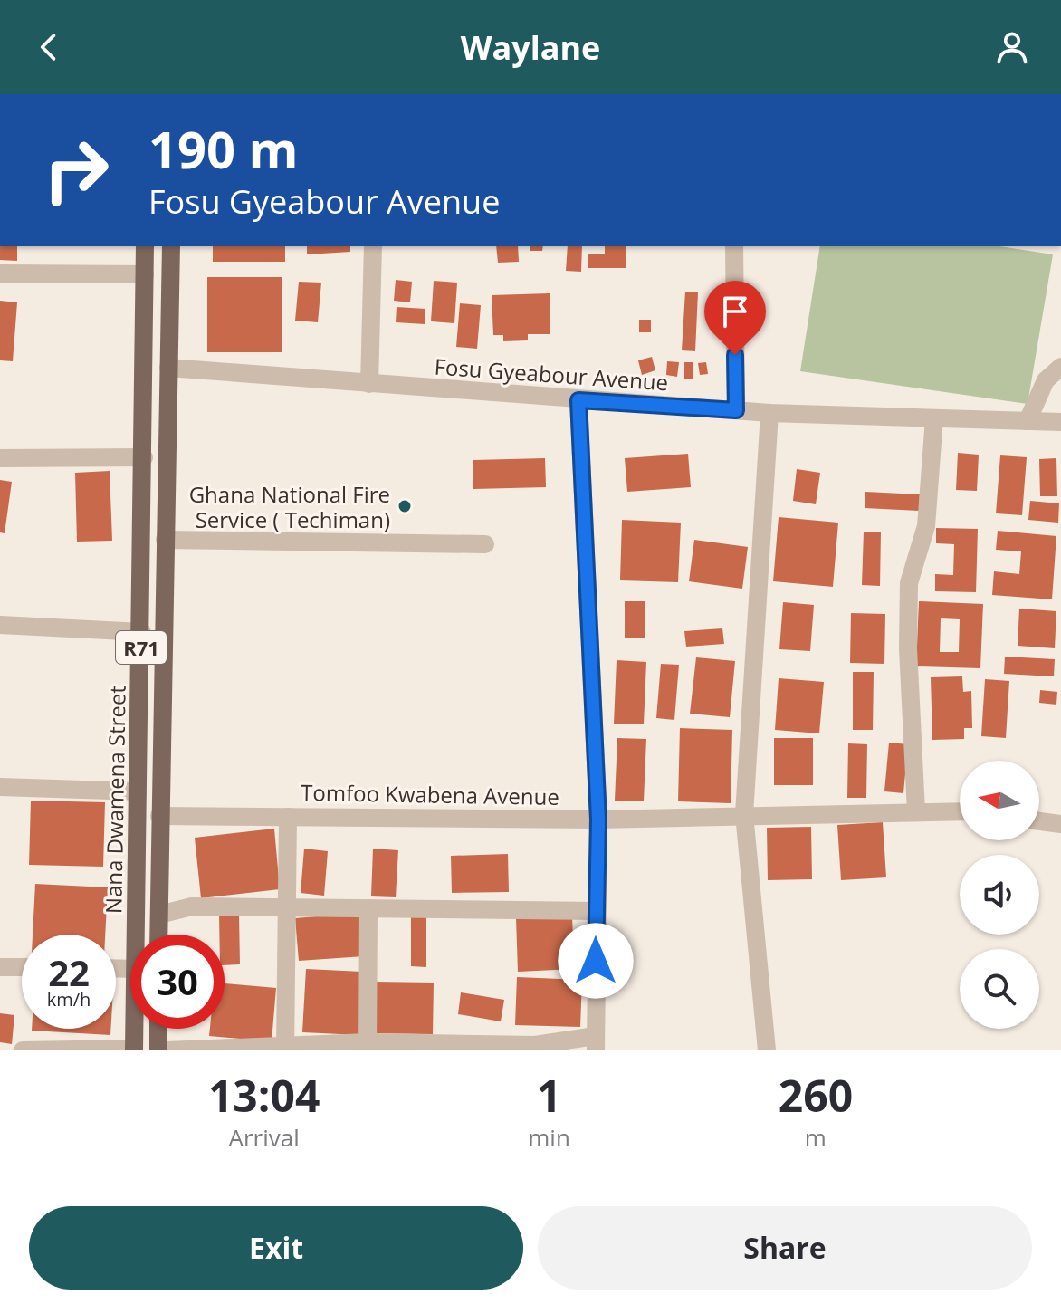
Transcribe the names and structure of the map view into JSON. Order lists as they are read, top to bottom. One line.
{"streets":{"main road":["R71","Nana Dwamena Street"],"street":["Fosu Gyeabour Avenue","Tomfoo Kwabena Avenue"]},"crossings":[["Fosu Gyeabour Avenue","Nana Dwamena Street"],["Tomfoo Kwabena Avenue","Nana Dwamena Street"]],"places":["Ghana National Fire Service ( Techiman)"],"north":"left","page":{"header":"Waylane","turn":["190 m","Fosu Gyeabour Avenue"],"speed":"22 km/h","limit":"30","eta":["13:04","Arrival","1","min","260","m"],"buttons":["Exit","Share"]}}
